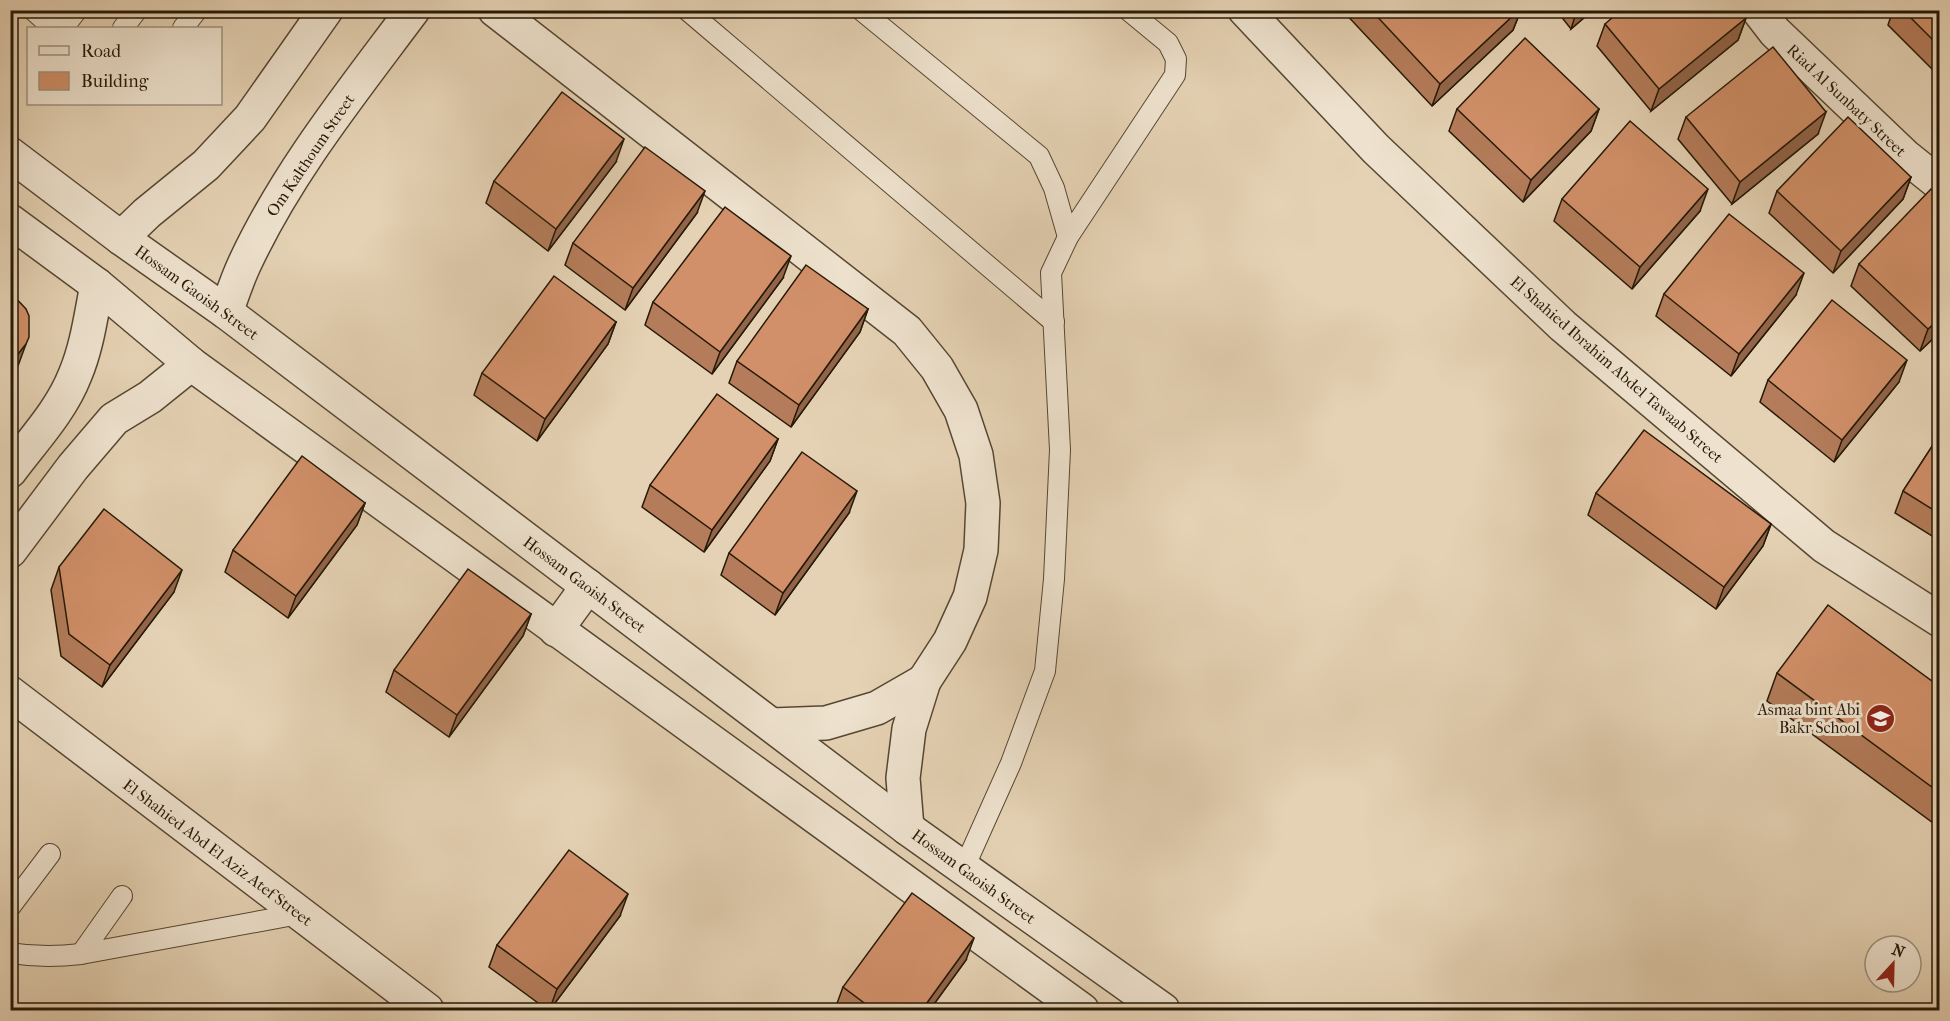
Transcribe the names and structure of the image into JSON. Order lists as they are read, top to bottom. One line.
{"streets":{"street":["Riad Al Sunbaty Street","Om Kalthoum Street","Hossam Gaoish Street","El Shahied Ibrahim Abdel Tawaab Street","El Shahied Abd El Aziz Atef Street"]},"crossings":[["Om Kalthoum Street","Hossam Gaoish Street"]],"places":{"school or university":["Asmaa bint Abi Bakr School"]},"legend":["Road","Building"],"north":"top"}
